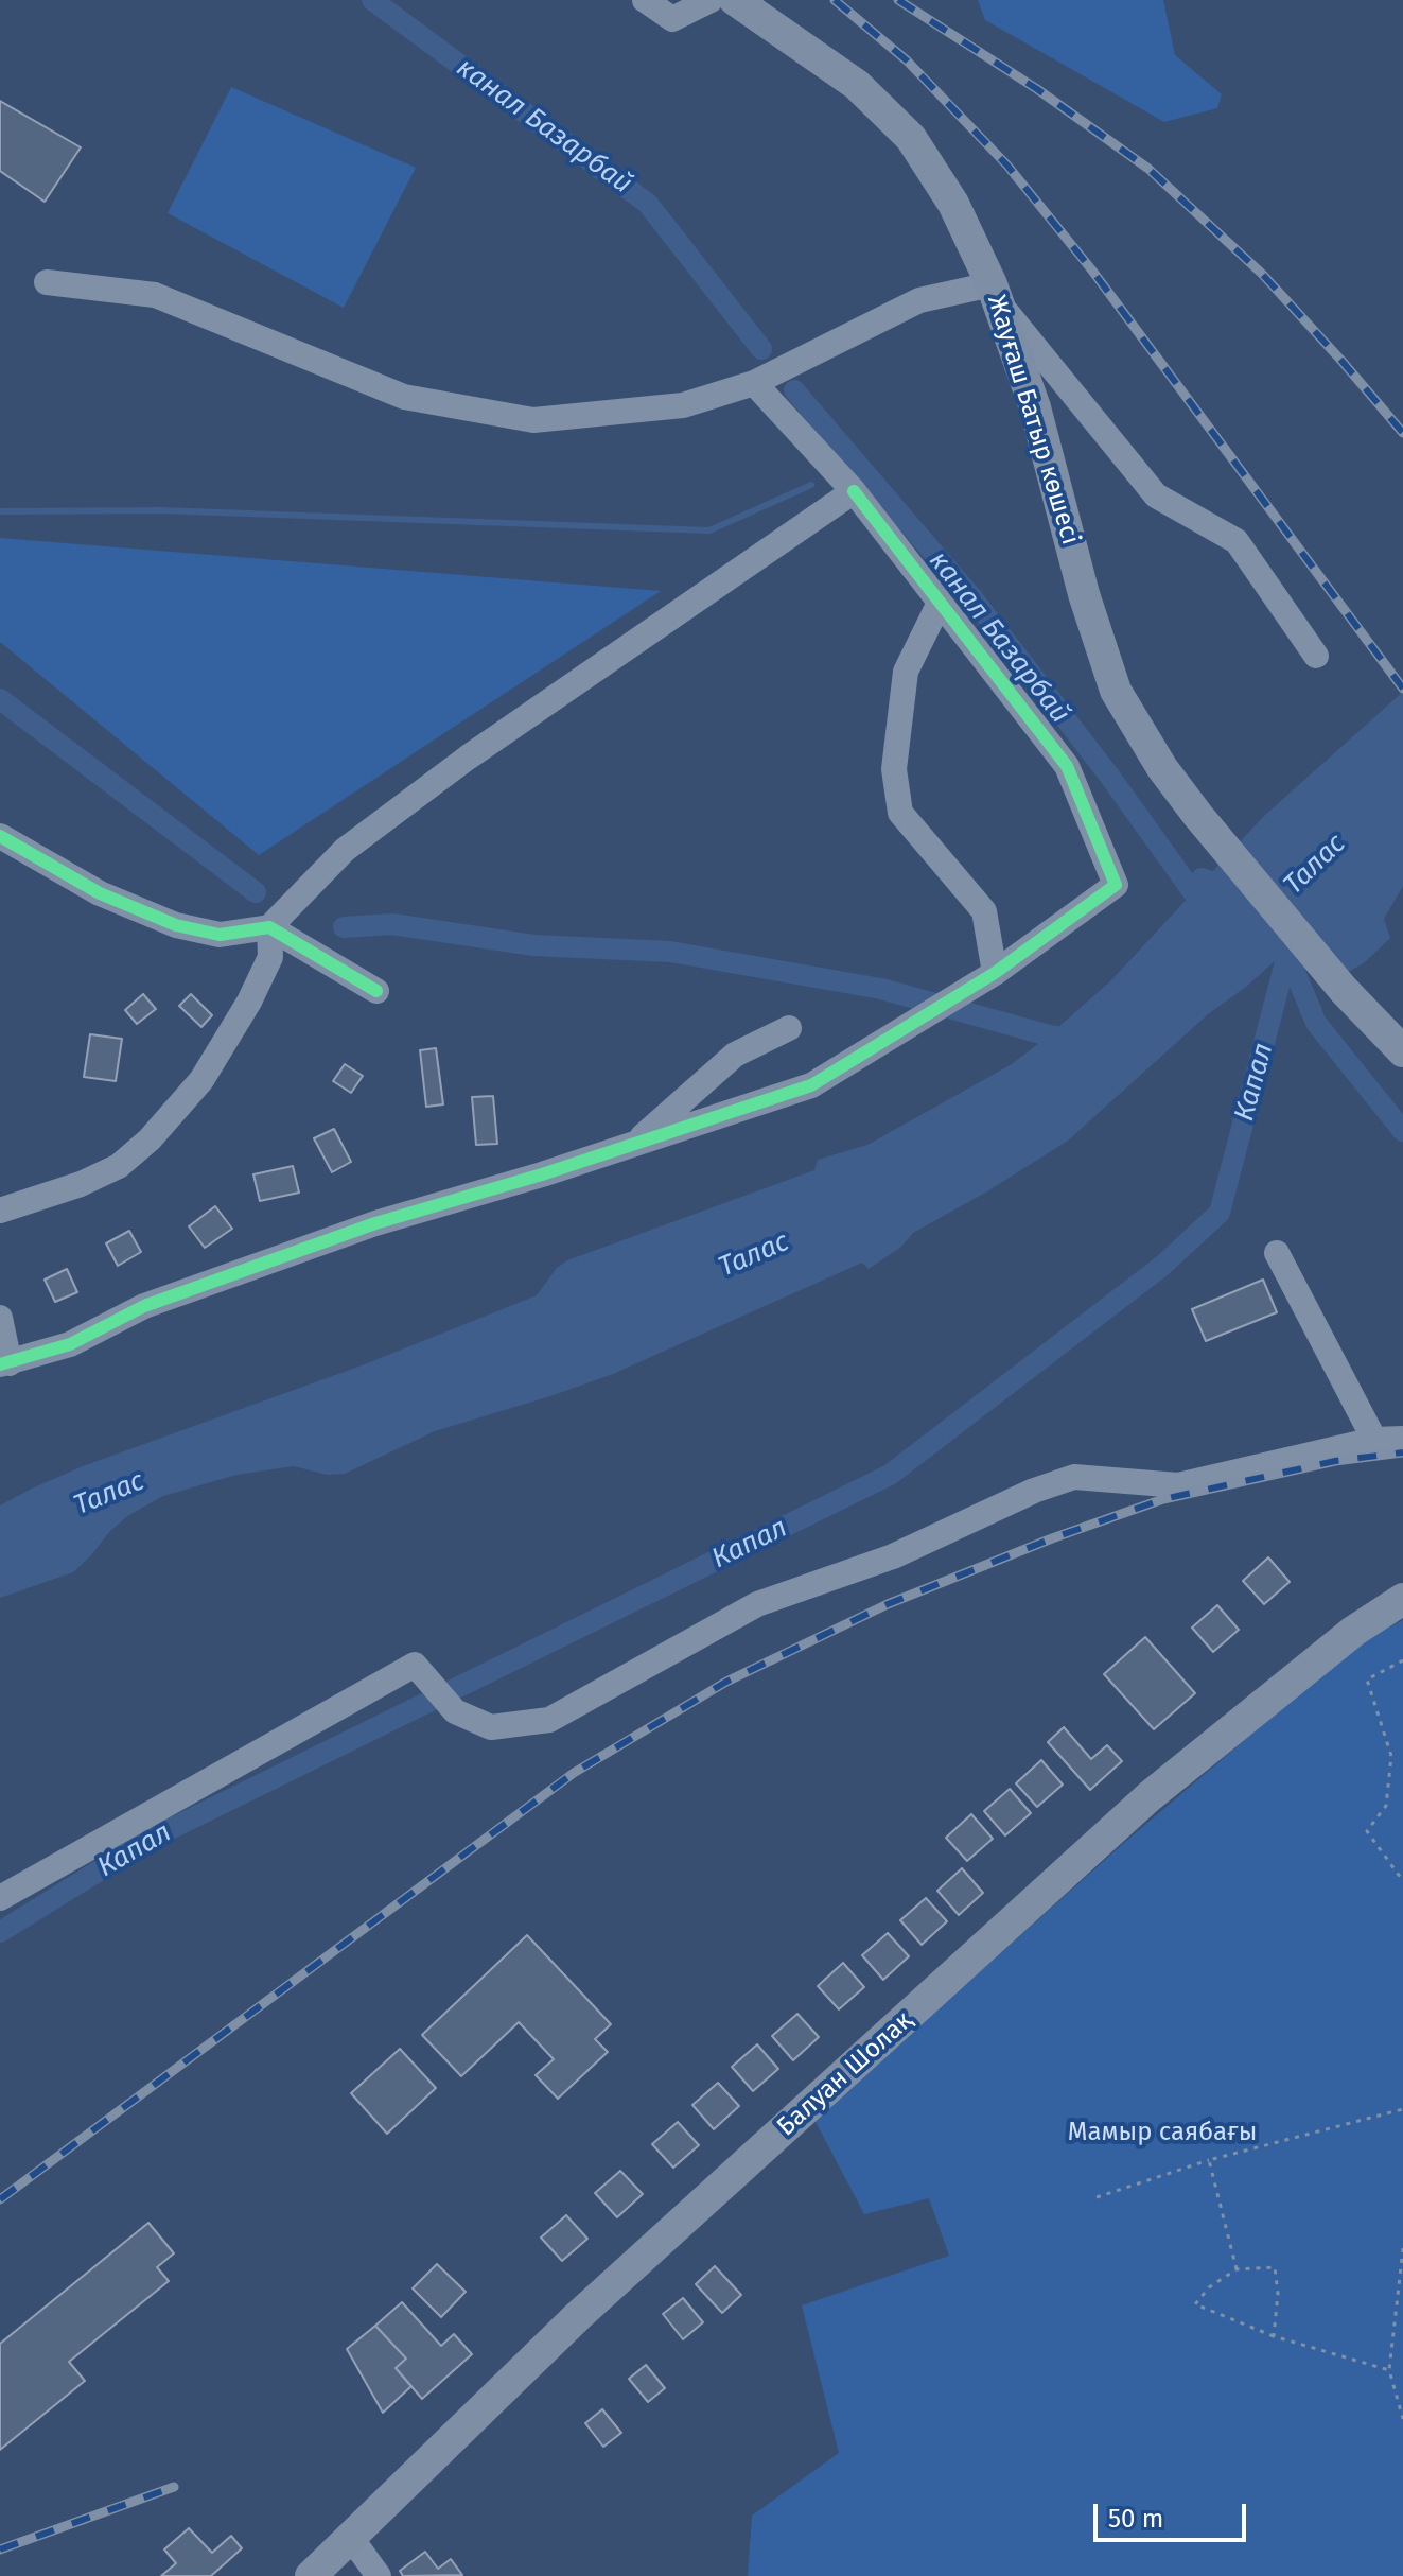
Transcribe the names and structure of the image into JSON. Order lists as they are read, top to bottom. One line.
{"streets":{"main road":["Жауғаш Батыр көшесі","Балуан Шолақ"]},"water":["канал Базарбай","Талас","Капал"],"parks":["Мамыр саябағы"],"scale_bar":"50 m"}
